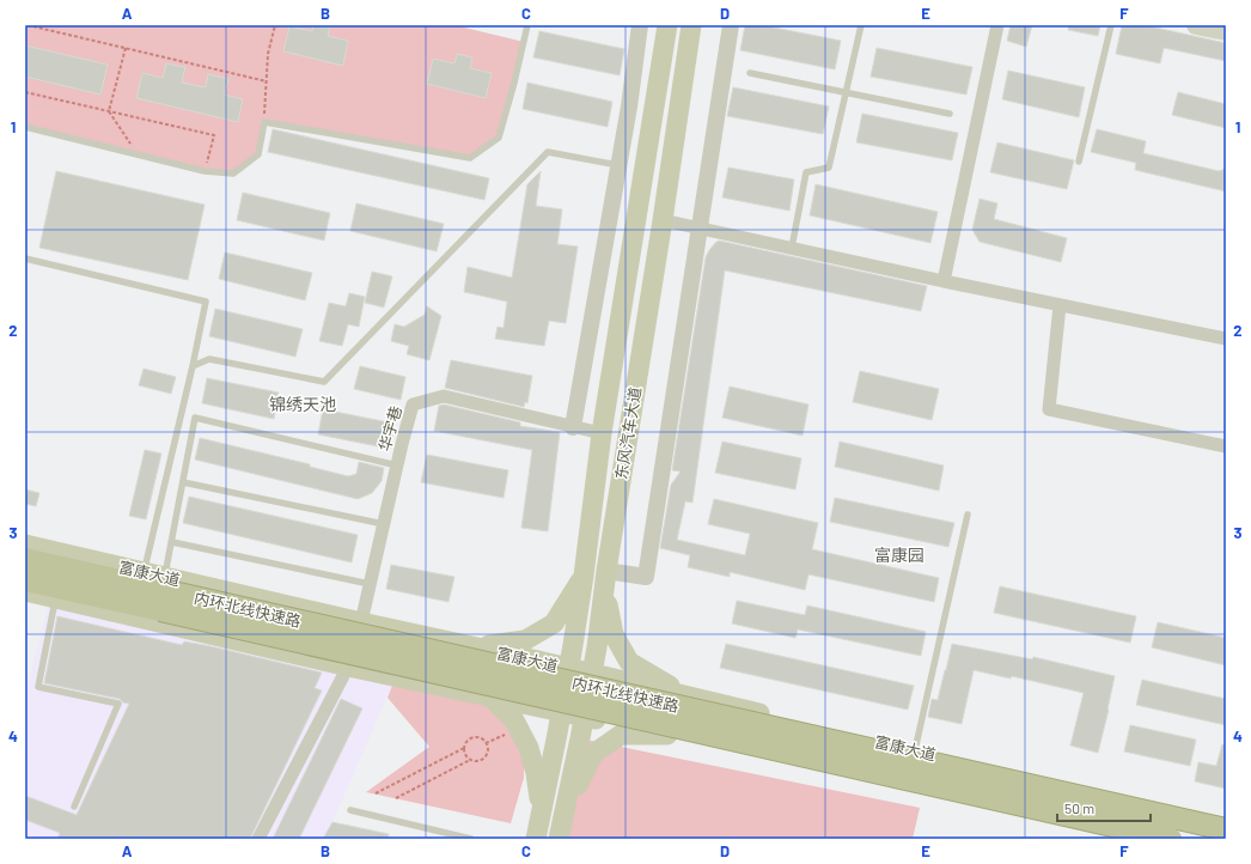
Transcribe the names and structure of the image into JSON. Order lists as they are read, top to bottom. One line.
{"streets":{"highway":["内环北线快速路"],"main road":["东风汽车大道","富康大道"],"street":["华宇巷"]},"crossings":[["华宇巷","东风汽车大道"],["华宇巷","富康大道"],["东风汽车大道","富康大道"]],"districts":["锦绣天池","富康园"],"scale_bar":"50 m","grid":{"columns":["A","B","C","D","E","F"],"rows":["1","2","3","4"]}}
